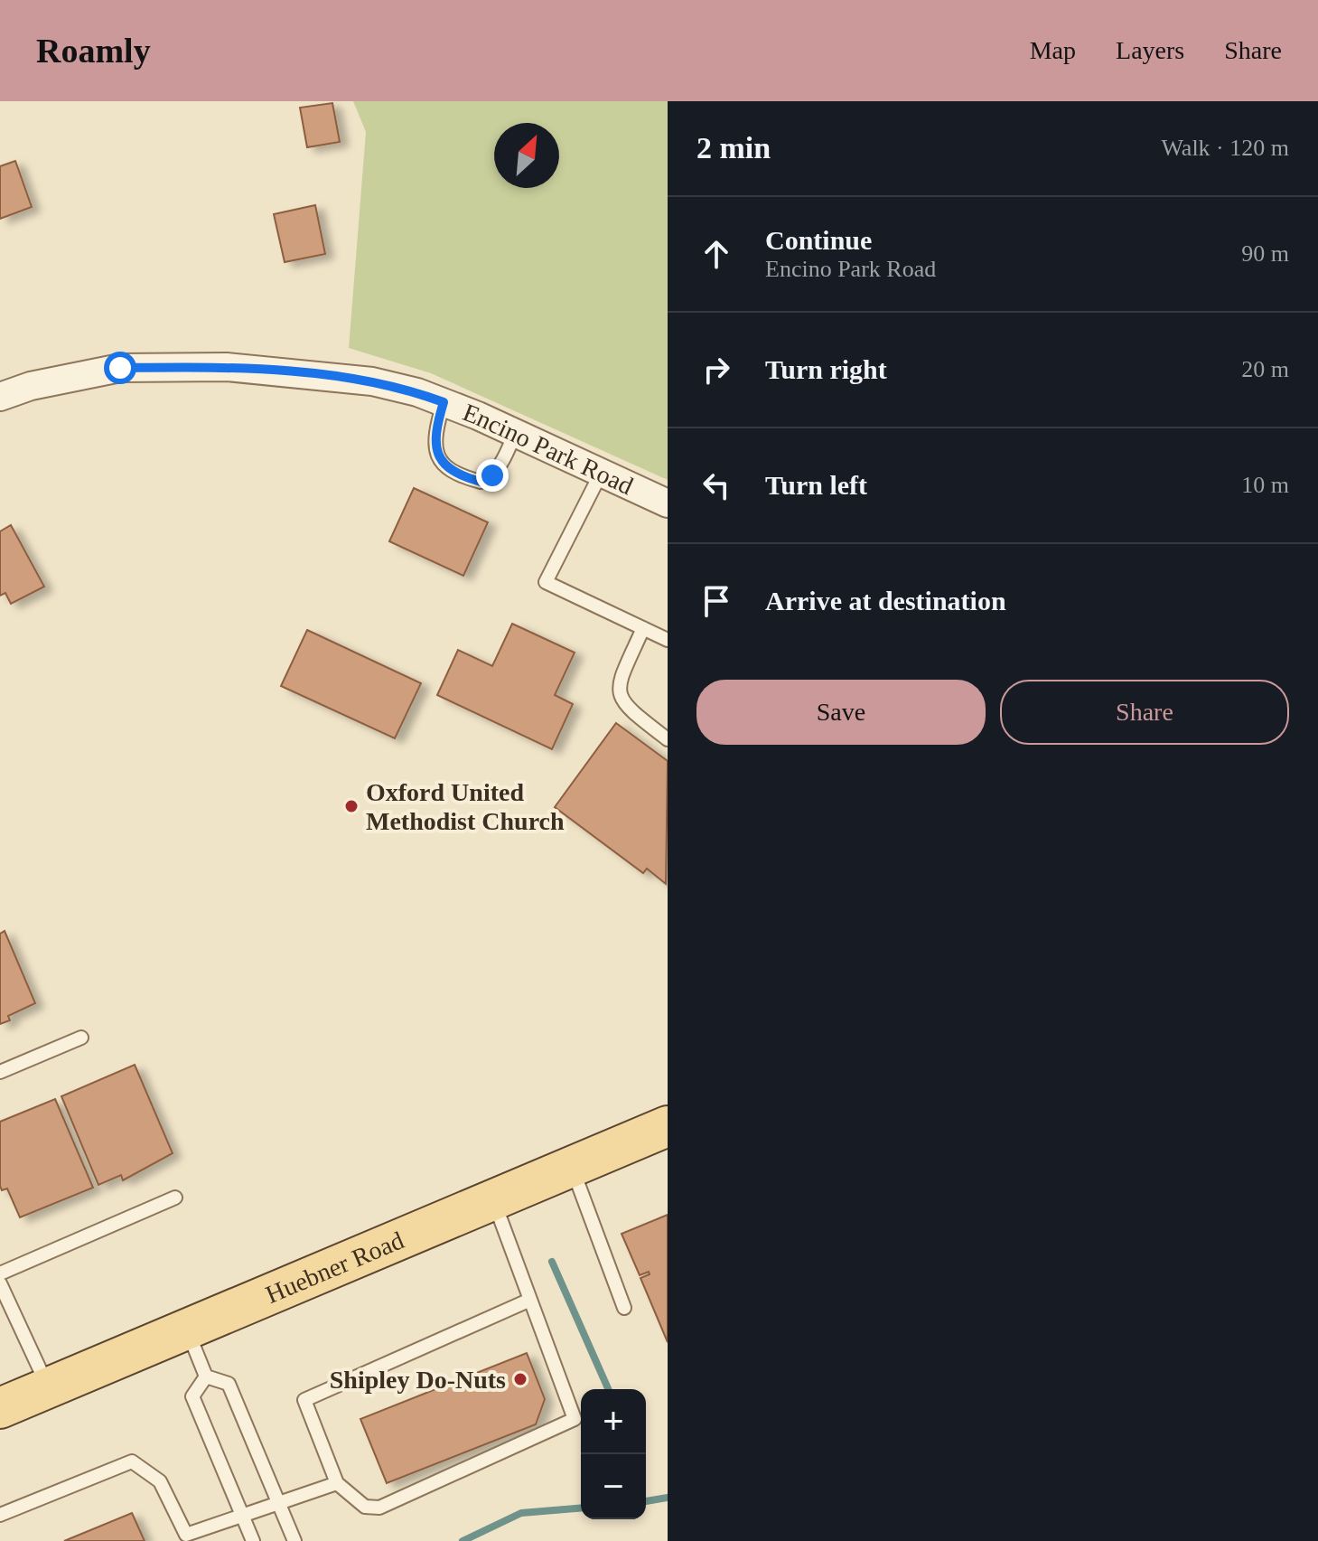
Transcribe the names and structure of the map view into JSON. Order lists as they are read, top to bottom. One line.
{"streets":{"main road":["Huebner Road"],"street":["Encino Park Road"]},"places":["Oxford United Methodist Church","Shipley Do-Nuts"],"north":"top right","page":{"header":"Roamly","nav":["Map","Layers","Share"],"heading":["2 min","Walk · 120 m"],"list":[["Continue","Encino Park Road","90 m"],["Turn right","20 m"],["Turn left","10 m"],"Arrive at destination"],"buttons":["Save","Share"],"map_buttons":["+","−"]}}
